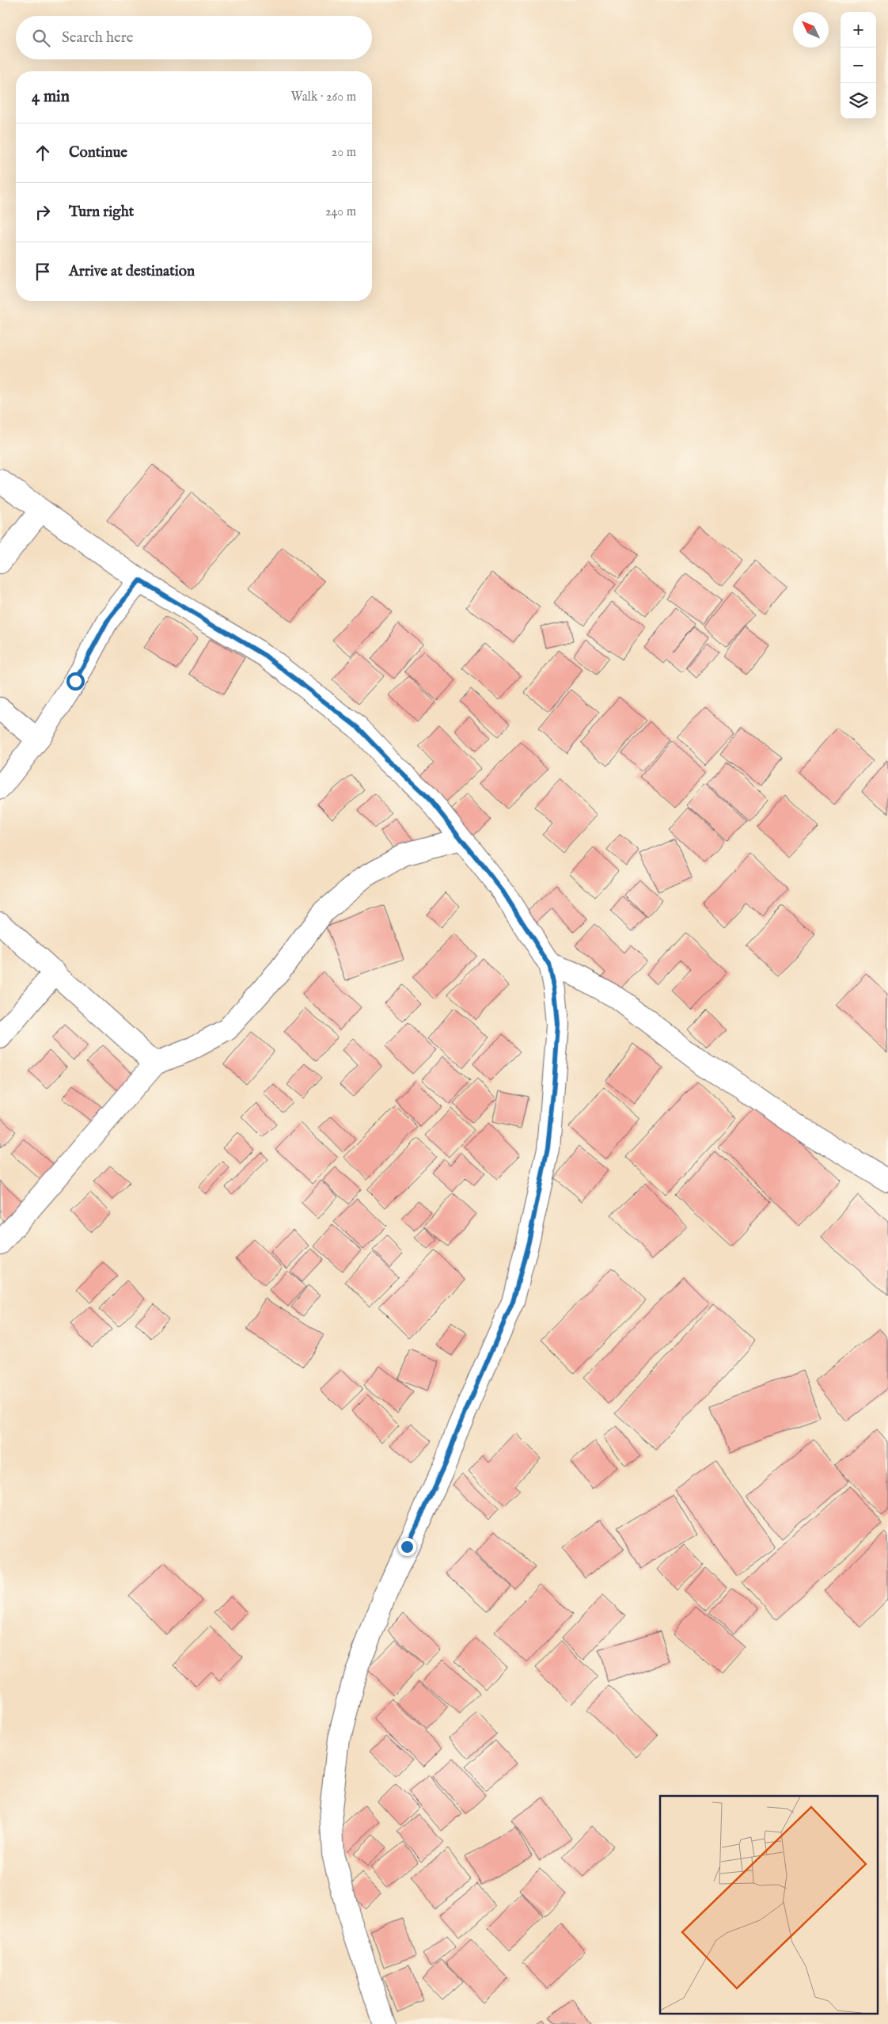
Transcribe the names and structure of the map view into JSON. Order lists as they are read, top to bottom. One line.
{"north":"top left","page":{"map_buttons":["+","−"],"search":"Search here","heading":["4 min","Walk · 260 m"],"list":[["Continue","20 m"],["Turn right","240 m"],"Arrive at destination"]}}
